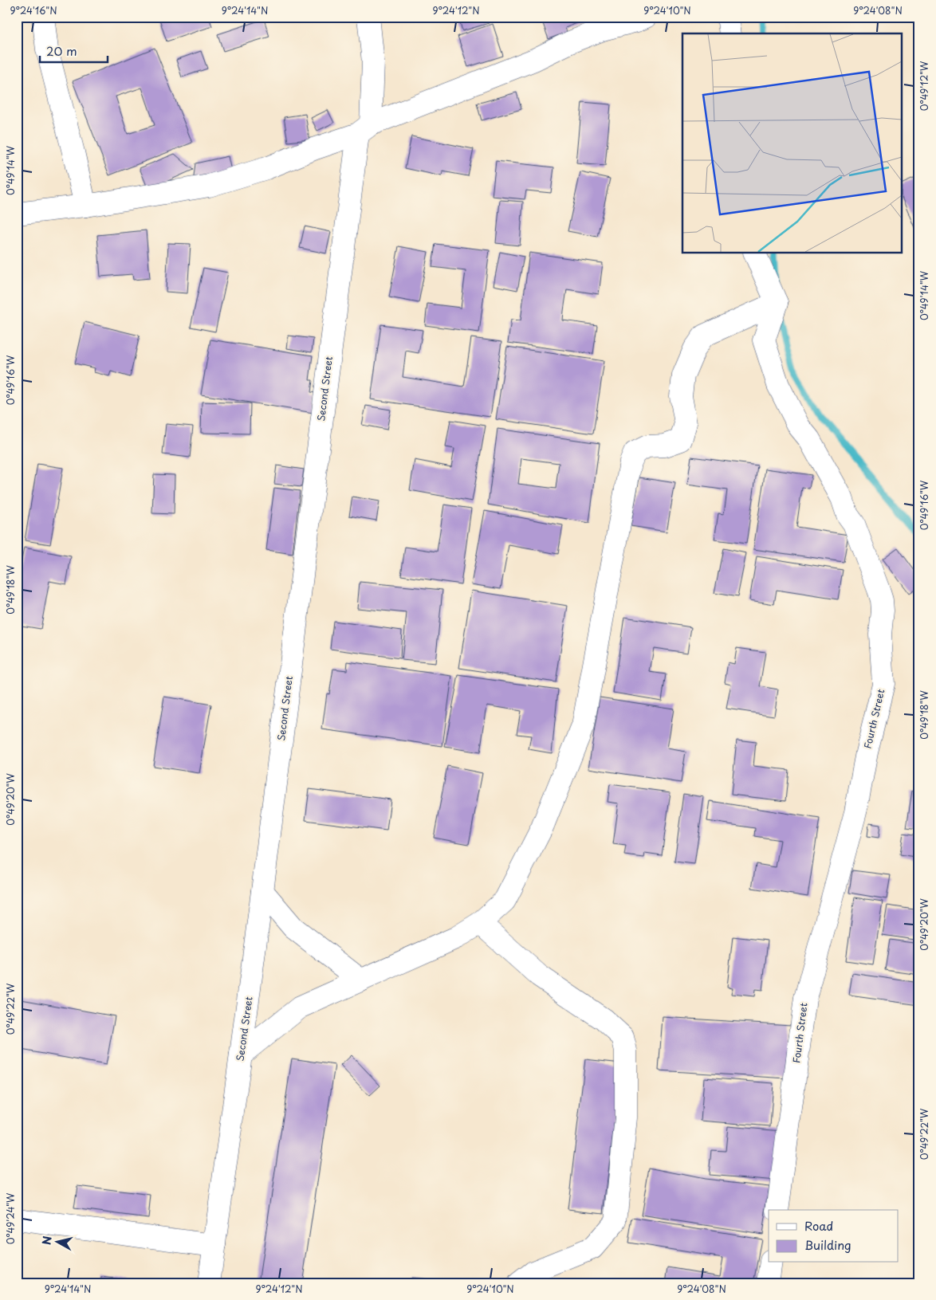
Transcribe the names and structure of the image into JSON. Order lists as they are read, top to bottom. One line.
{"streets":{"street":["Second Street","Fourth Street"]},"legend":["Road","Building"],"scale_bar":"20 m","north":"left","coordinates":["9°24'16\"N","9°24'14\"N","9°24'12\"N","9°24'10\"N","9°24'08\"N","0°49'12\"W","0°49'14\"W","0°49'16\"W","0°49'18\"W","0°49'20\"W","0°49'22\"W","0°49'24\"W"]}
